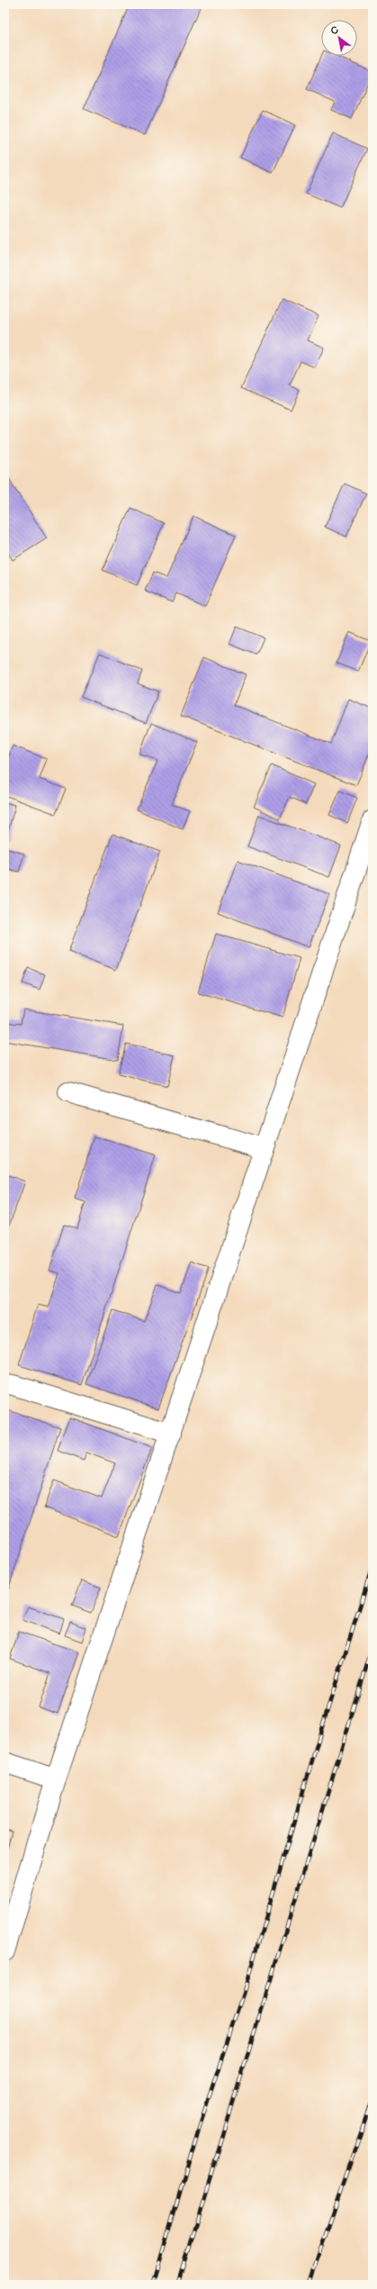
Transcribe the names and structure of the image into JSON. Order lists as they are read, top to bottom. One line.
{"north":"top left"}
